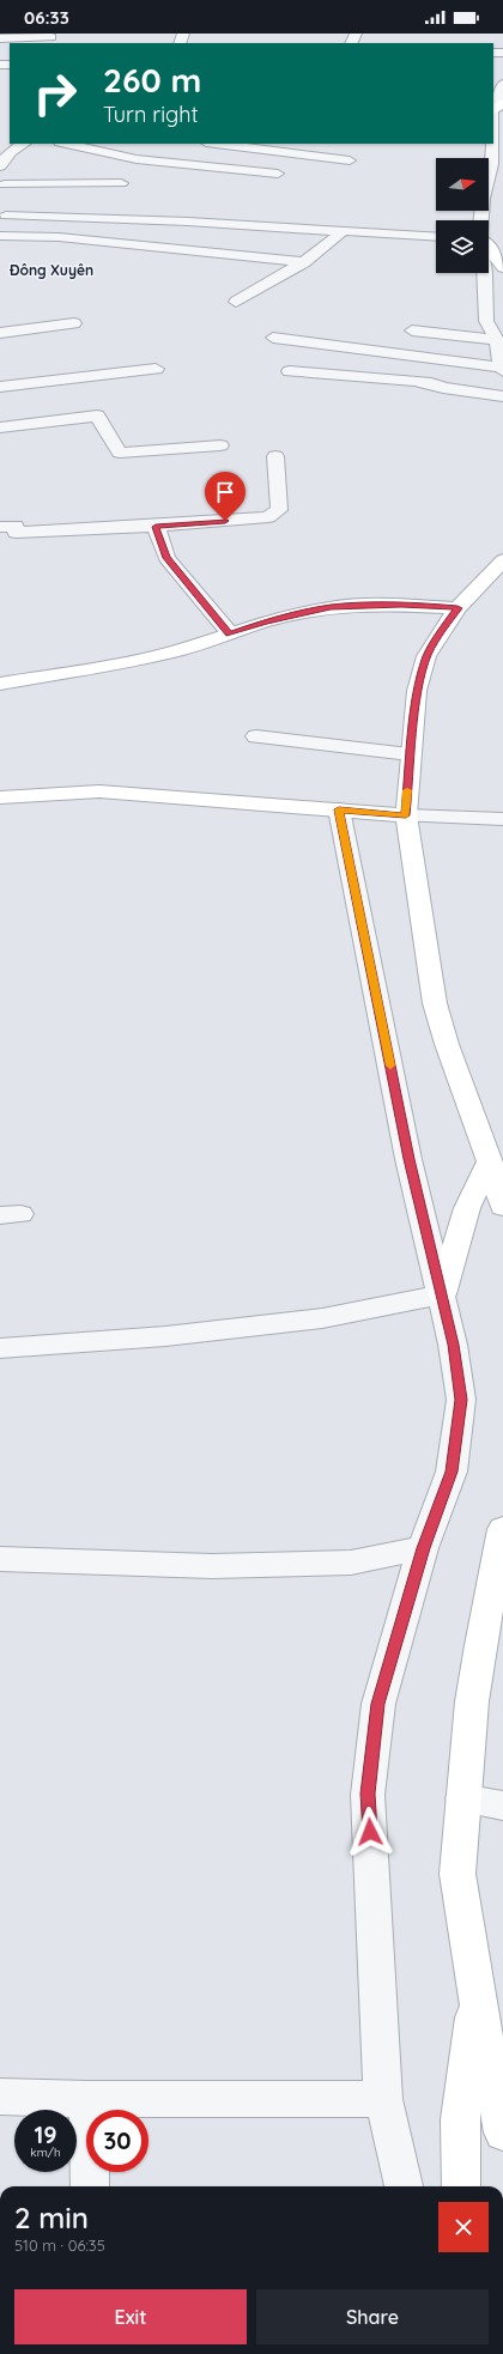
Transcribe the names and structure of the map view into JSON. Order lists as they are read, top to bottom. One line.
{"districts":["Đông Xuyên"],"north":"right","page":{"status":"06:33","turn":["260 m","Turn right"],"speed":"19 km/h","limit":"30","heading":["2 min","510 m · 06:35"],"buttons":["Exit","Share"]}}
